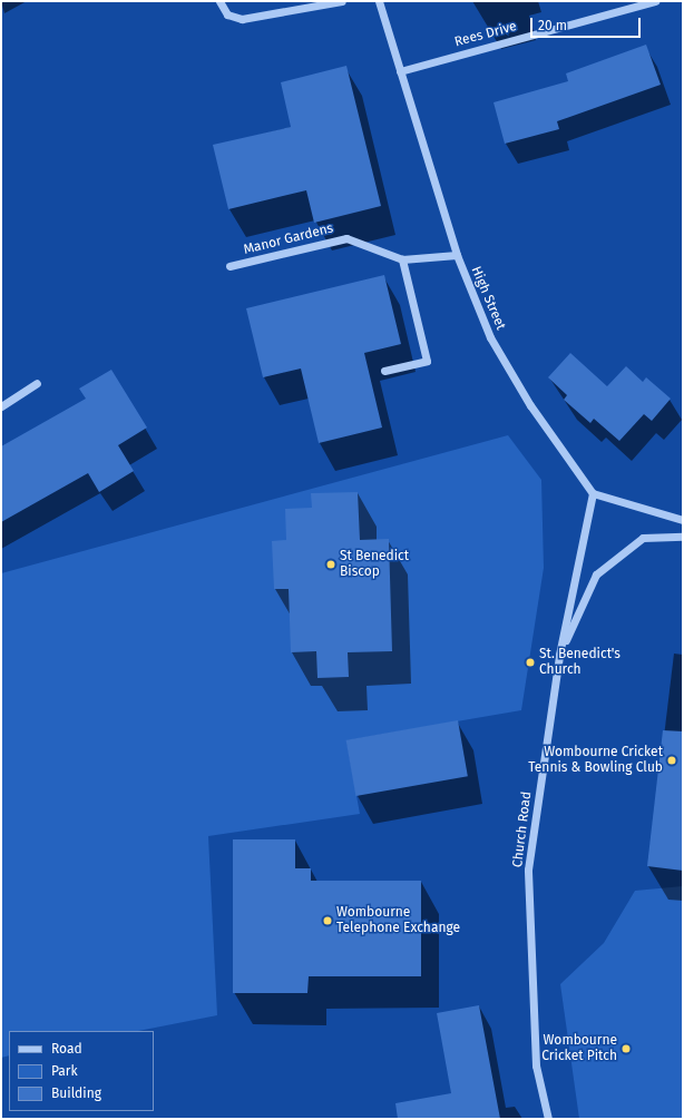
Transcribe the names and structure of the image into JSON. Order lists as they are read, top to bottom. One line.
{"streets":{"street":["Rees Drive","Manor Gardens","High Street","Church Road"]},"crossings":[["Rees Drive","High Street"],["Manor Gardens","High Street"],["High Street","Church Road"]],"places":["St Benedict Biscop","St. Benedict's Church","Wombourne Cricket Tennis & Bowling Club","Wombourne Telephone Exchange","Wombourne Cricket Pitch"],"legend":["Road","Park","Building"],"scale_bar":"20 m"}
